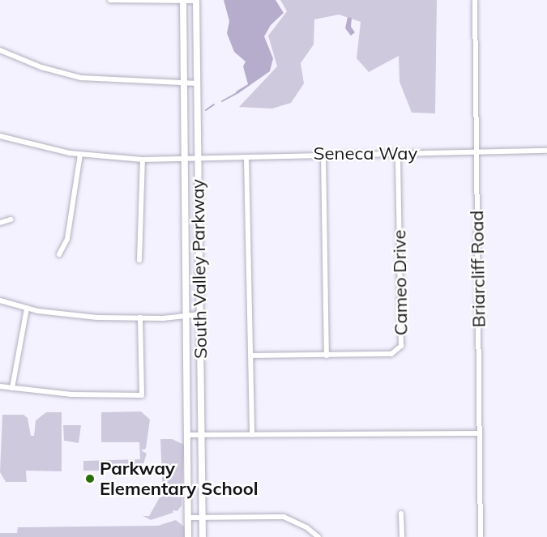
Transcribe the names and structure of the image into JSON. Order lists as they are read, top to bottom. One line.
{"streets":{"main road":["South Valley Parkway"],"street":["Seneca Way","Briarcliff Road","Cameo Drive"]},"crossings":[["Seneca Way","South Valley Parkway"],["Seneca Way","Briarcliff Road"],["Seneca Way","Cameo Drive"]],"places":["Parkway Elementary School"]}
